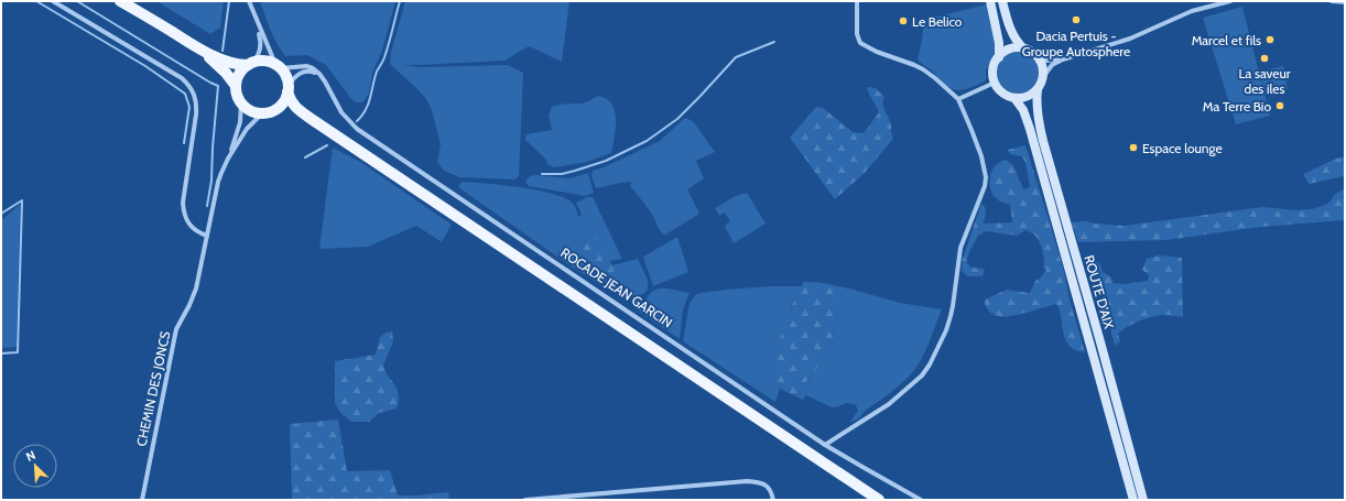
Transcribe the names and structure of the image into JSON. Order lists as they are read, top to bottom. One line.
{"streets":{"main road":["ROUTE D'AIX"],"street":["ROCADE JEAN GARCIN","CHEMIN DES JONCS"]},"places":["Dacia Pertuis - Groupe Autosphere","Le Belico","Marcel et fils","La saveur des iles","Ma Terre Bio","Espace lounge"],"north":"top left"}
